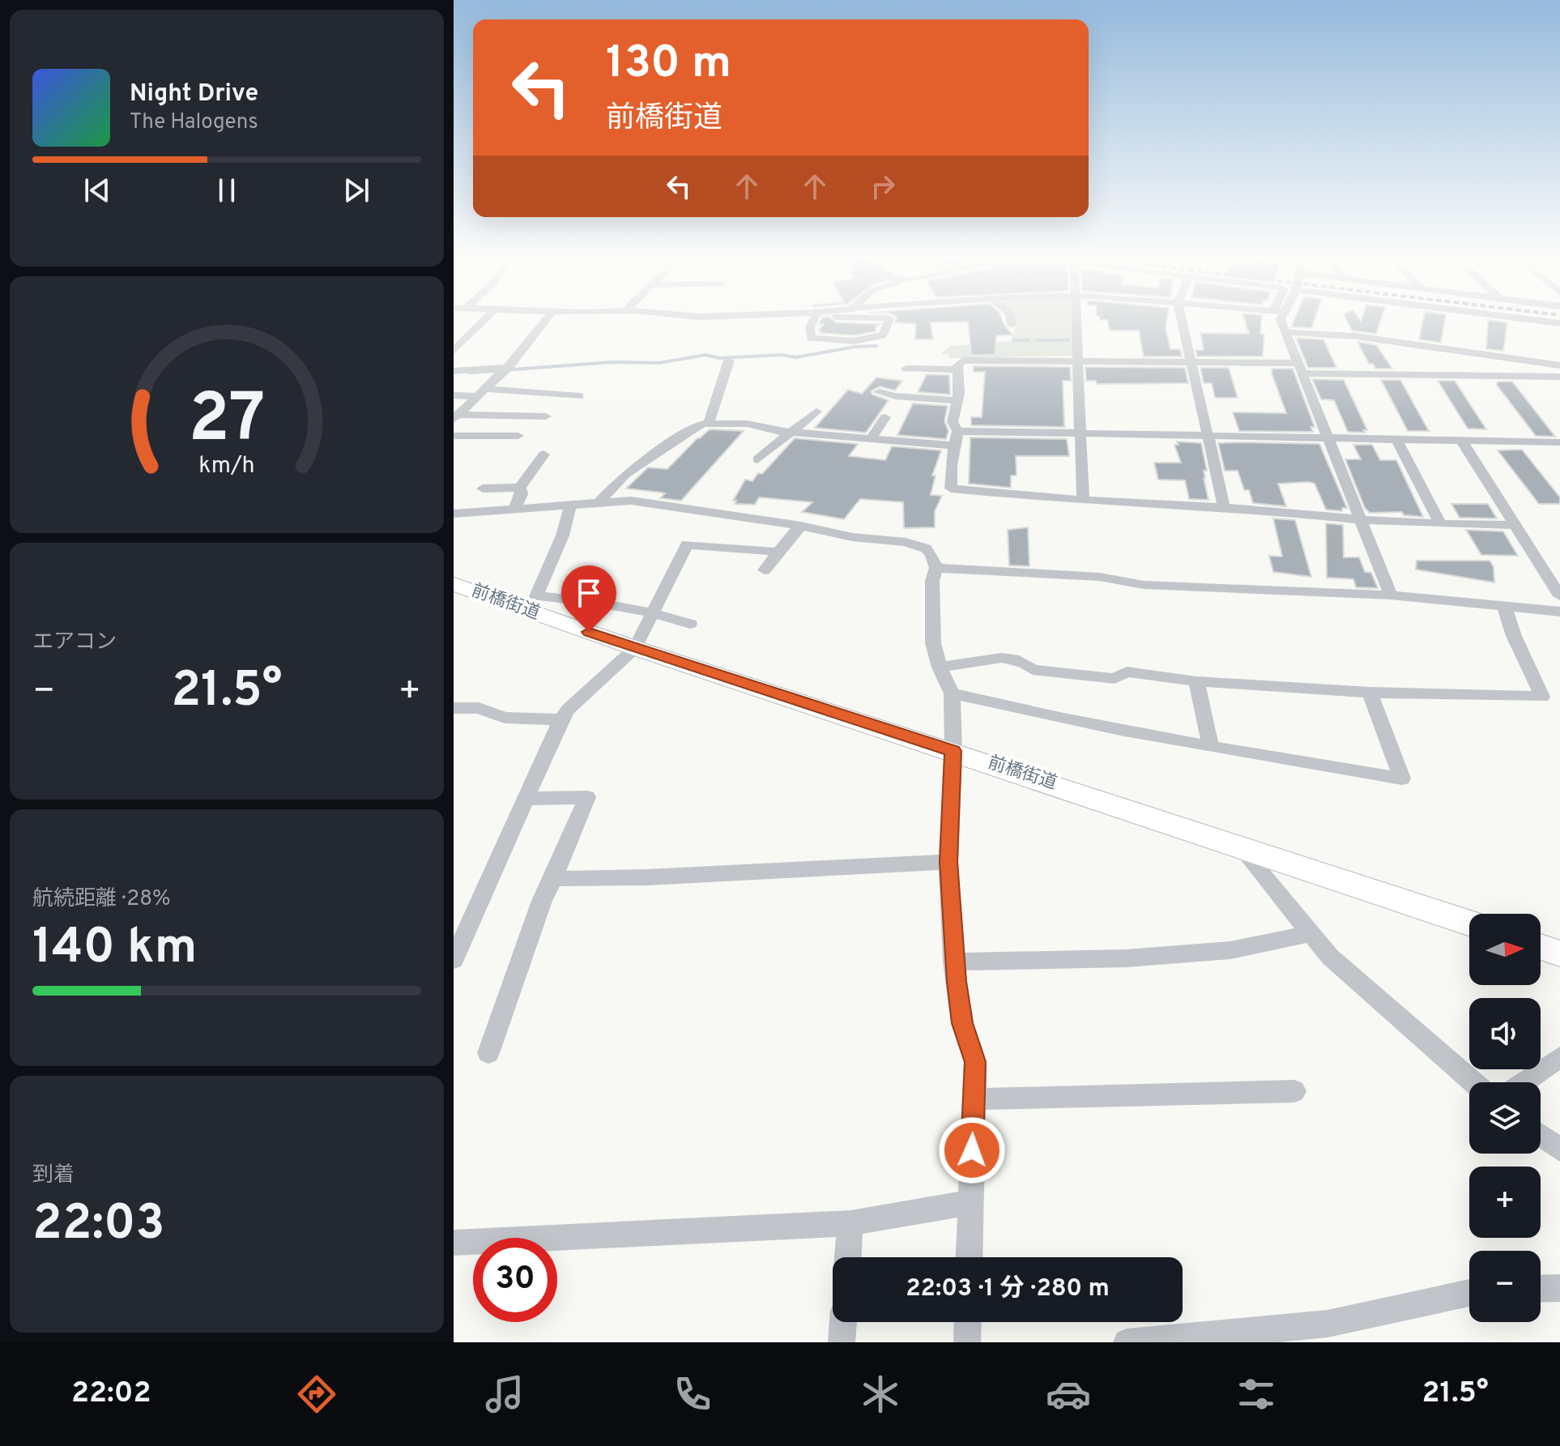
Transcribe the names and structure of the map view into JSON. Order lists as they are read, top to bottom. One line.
{"streets":{"main road":["前橋街道"]},"north":"right","page":{"turn":["130 m","前橋街道"],"song":["Night Drive","The Halogens"],"tile":["エアコン",["航続距離 · 28%","140 km"],["到着","22:03"]],"heat":["−","21.5°","+"],"map_buttons":["+","−"],"limit":"30","trip":"22:03 · 1 分 · 280 m","tabs":["22:02","21.5°"],"gauge":["27","km/h"]}}
